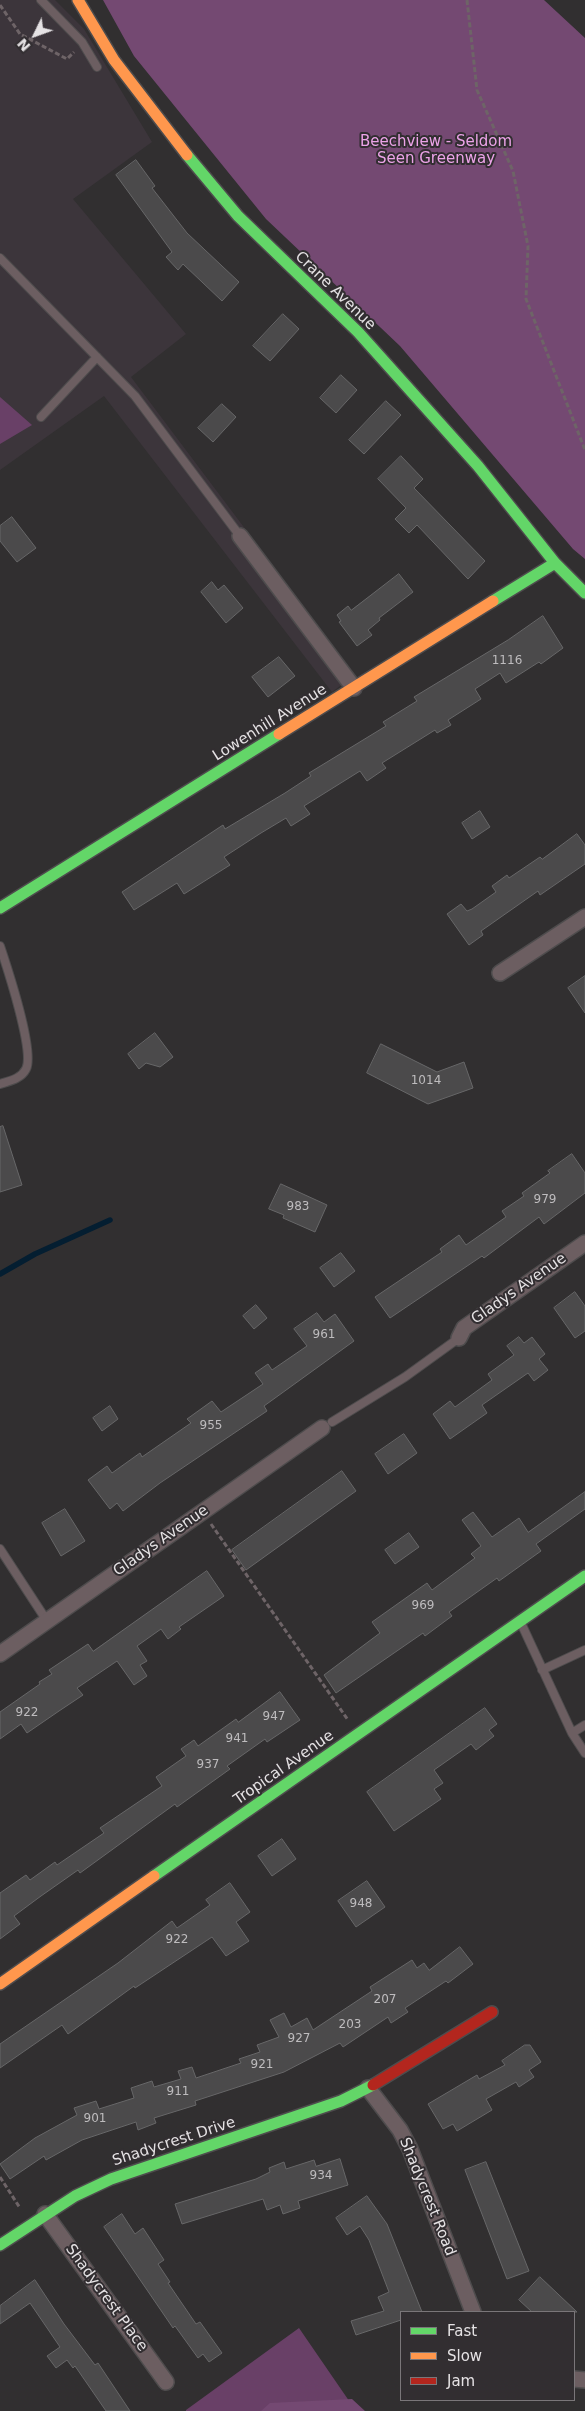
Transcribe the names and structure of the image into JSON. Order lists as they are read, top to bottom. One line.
{"streets":{"street":["Crane Avenue","Lowenhill Avenue","Gladys Avenue","Tropical Avenue","Shadycrest Drive","Shadycrest Road","Shadycrest Place"]},"crossings":[["Crane Avenue","Lowenhill Avenue"],["Shadycrest Drive","Shadycrest Road"],["Shadycrest Drive","Shadycrest Place"]],"parks":["Beechview - Seldom Seen Greenway"],"house_numbers":["1116","1014","979","983","961","955","969","922","947","941","937","948","922","207","203","927","921","911","901","934"],"legend":["Fast","Slow","Jam"],"north":"bottom left"}
